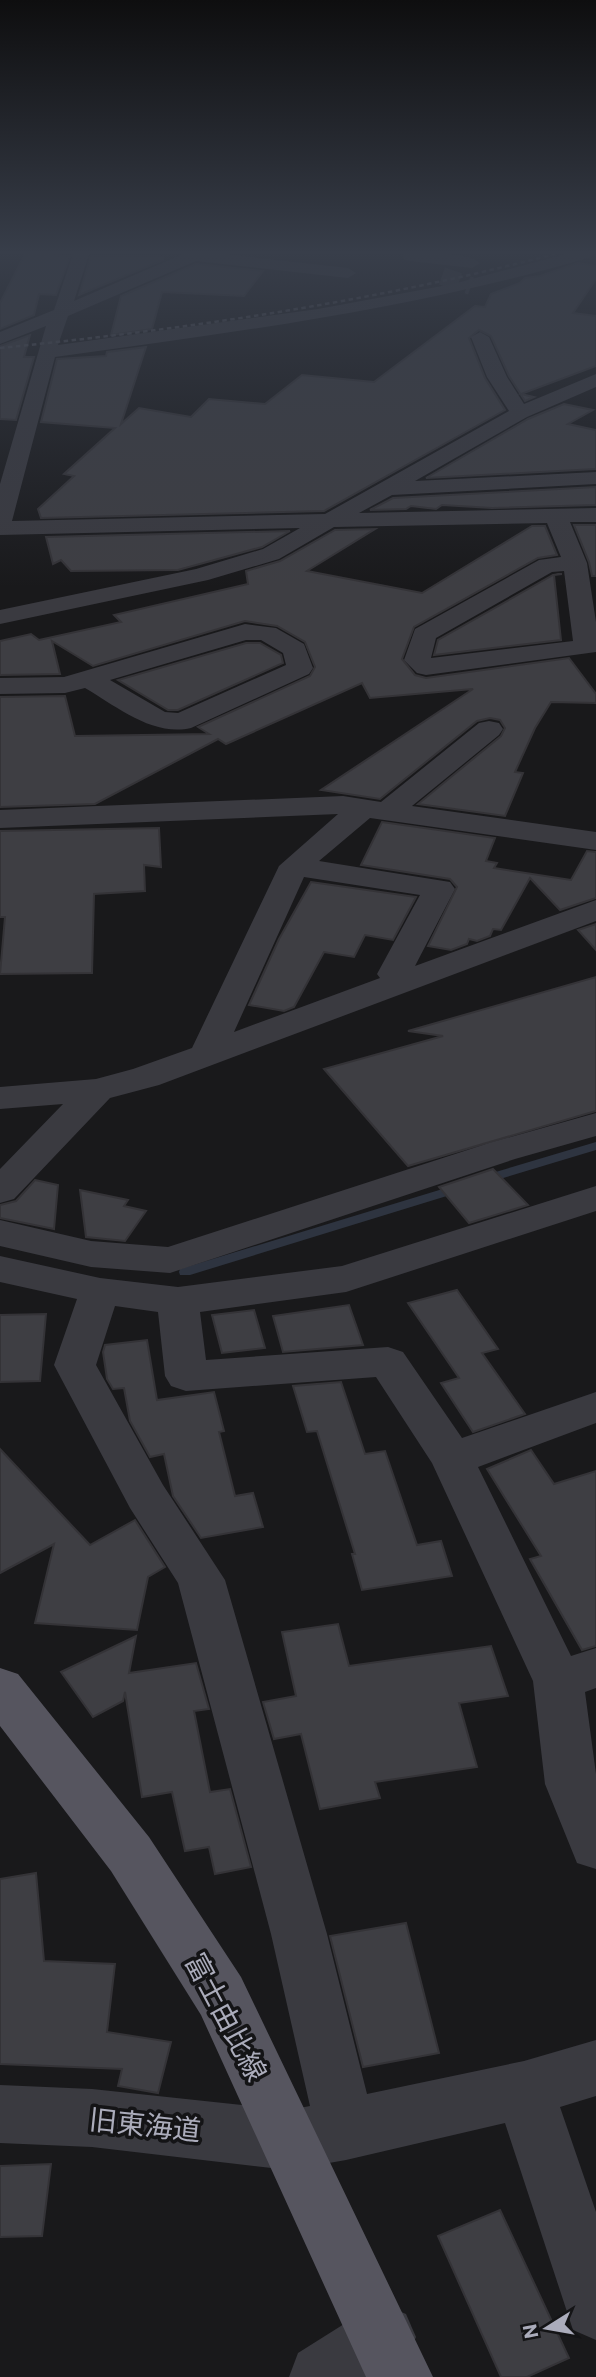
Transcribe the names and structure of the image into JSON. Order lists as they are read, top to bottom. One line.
{"streets":{"main road":["富士由比線"],"street":["旧東海道"]},"crossings":[["富士由比線","旧東海道"]],"north":"left"}
